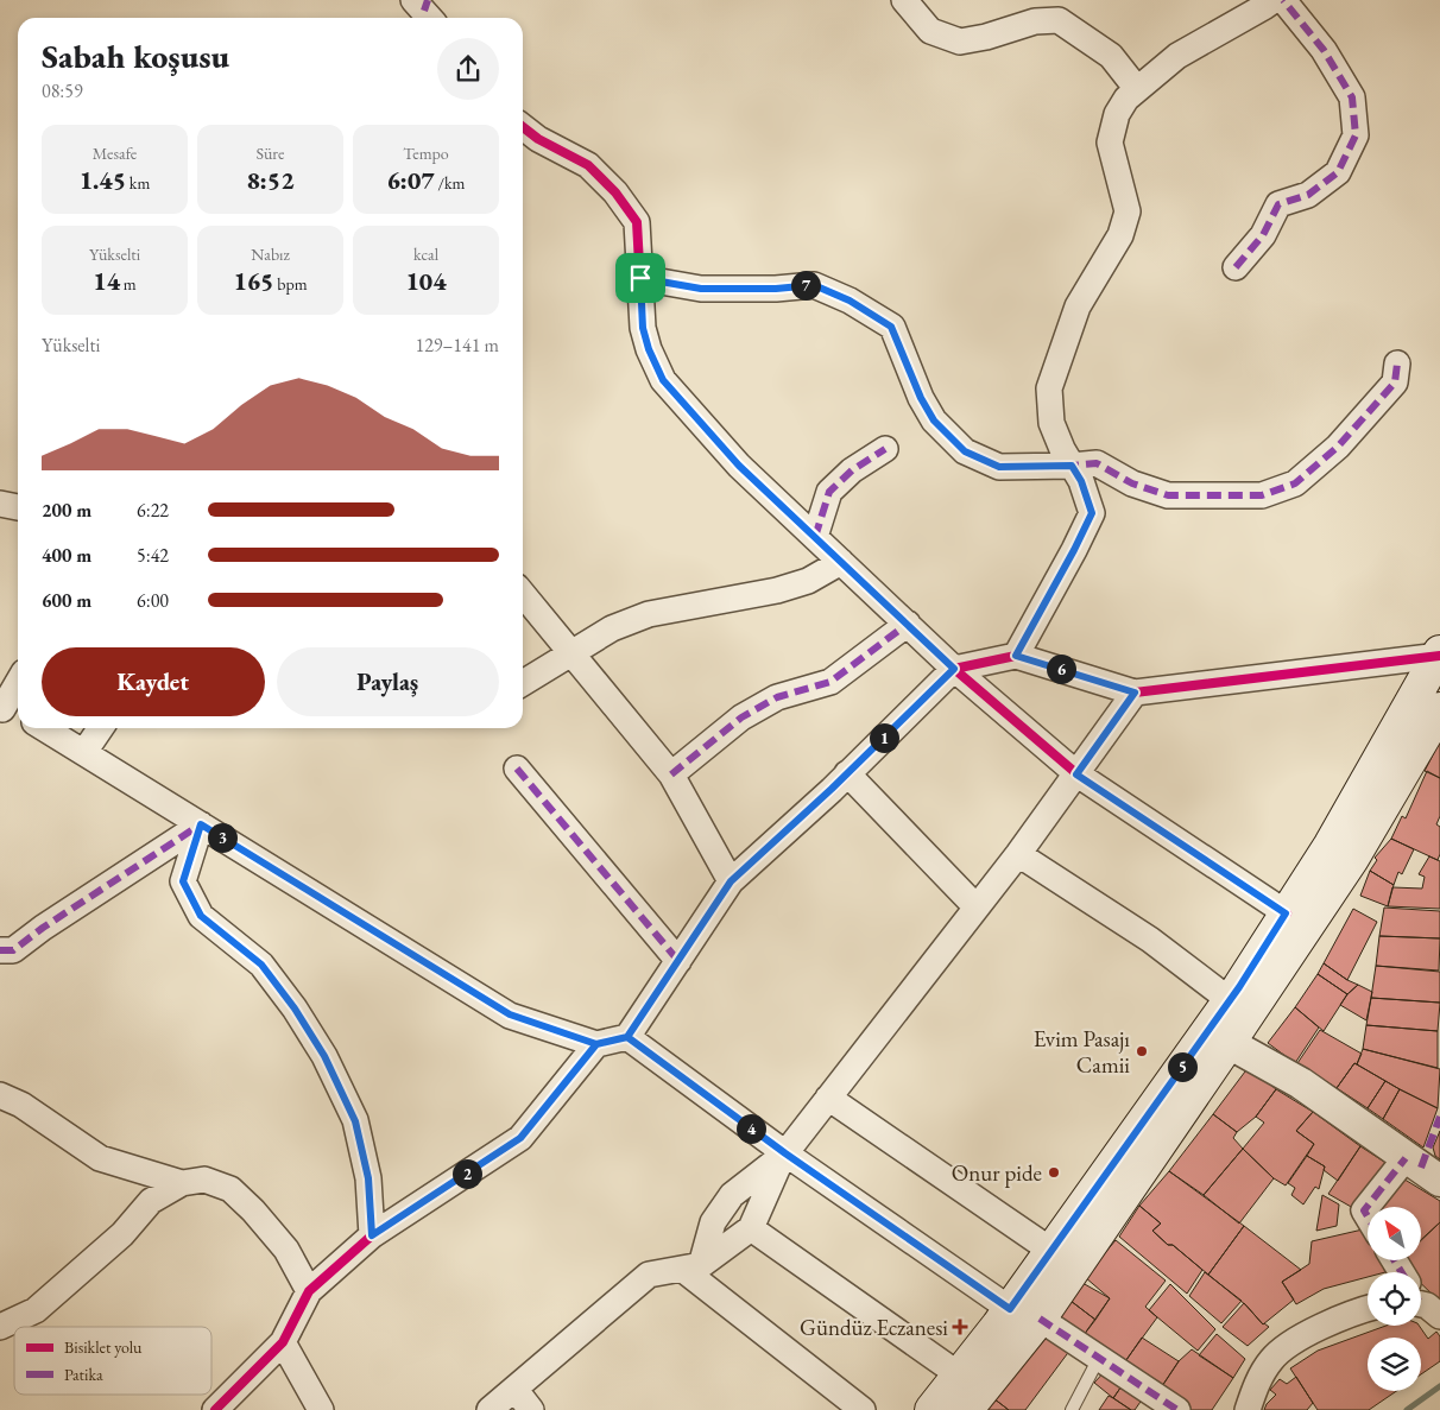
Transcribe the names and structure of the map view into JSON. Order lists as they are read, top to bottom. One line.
{"places":{"other":["Evim Pasajı Camii","Onur pide"],"health":["Gündüz Eczanesi"]},"legend":["Bisiklet yolu","Patika"],"north":"top left","page":{"heading":["Sabah koşusu","08:59"],"stats":[["Mesafe","1.45 km"],["Süre","8:52"],["Tempo","6:07 /km"],["Yükselti","14 m"],["Nabız","165 bpm"],["kcal","104"]],"pins":["7","6","1","3","5","4","2"],"chart":["Yükselti","129–141 m"],"list":[{"name":"200 m","note":"6:22"},{"name":"400 m","note":"5:42"},{"name":"600 m","note":"6:00"}],"buttons":["Kaydet","Paylaş"]}}
